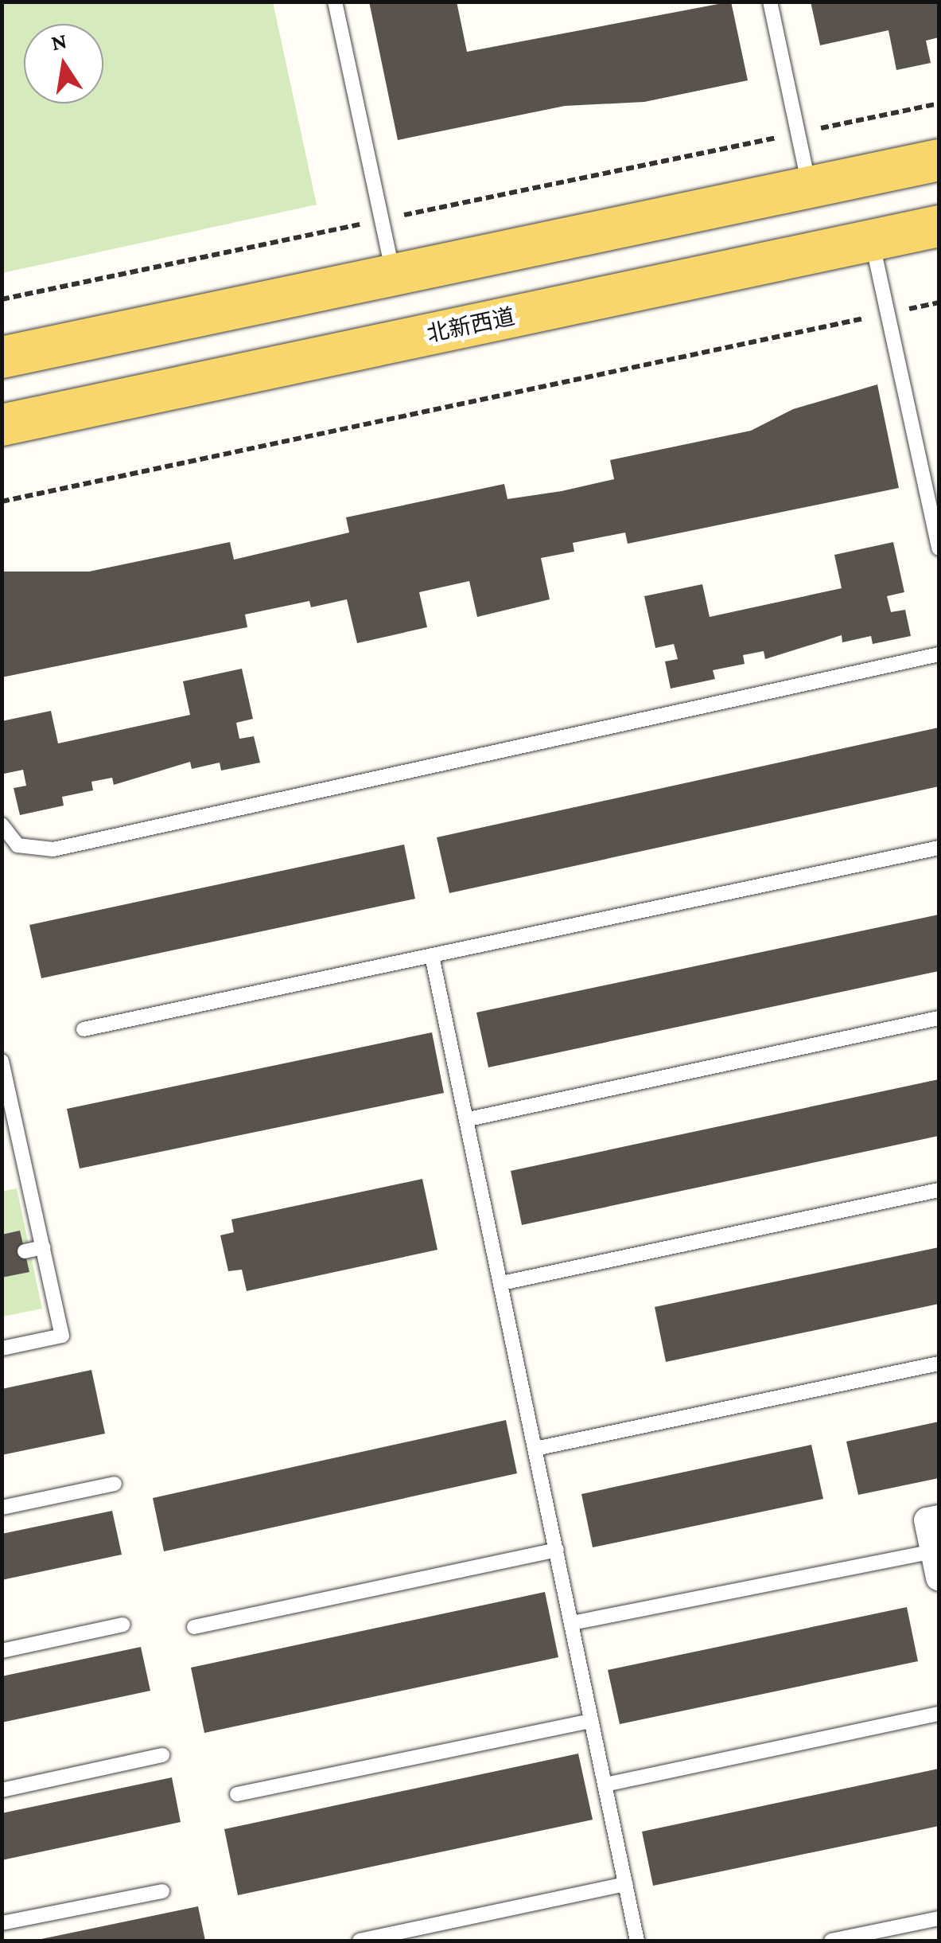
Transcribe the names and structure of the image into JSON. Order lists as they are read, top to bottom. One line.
{"streets":{"main road":["北新西道"]},"north":"top"}
